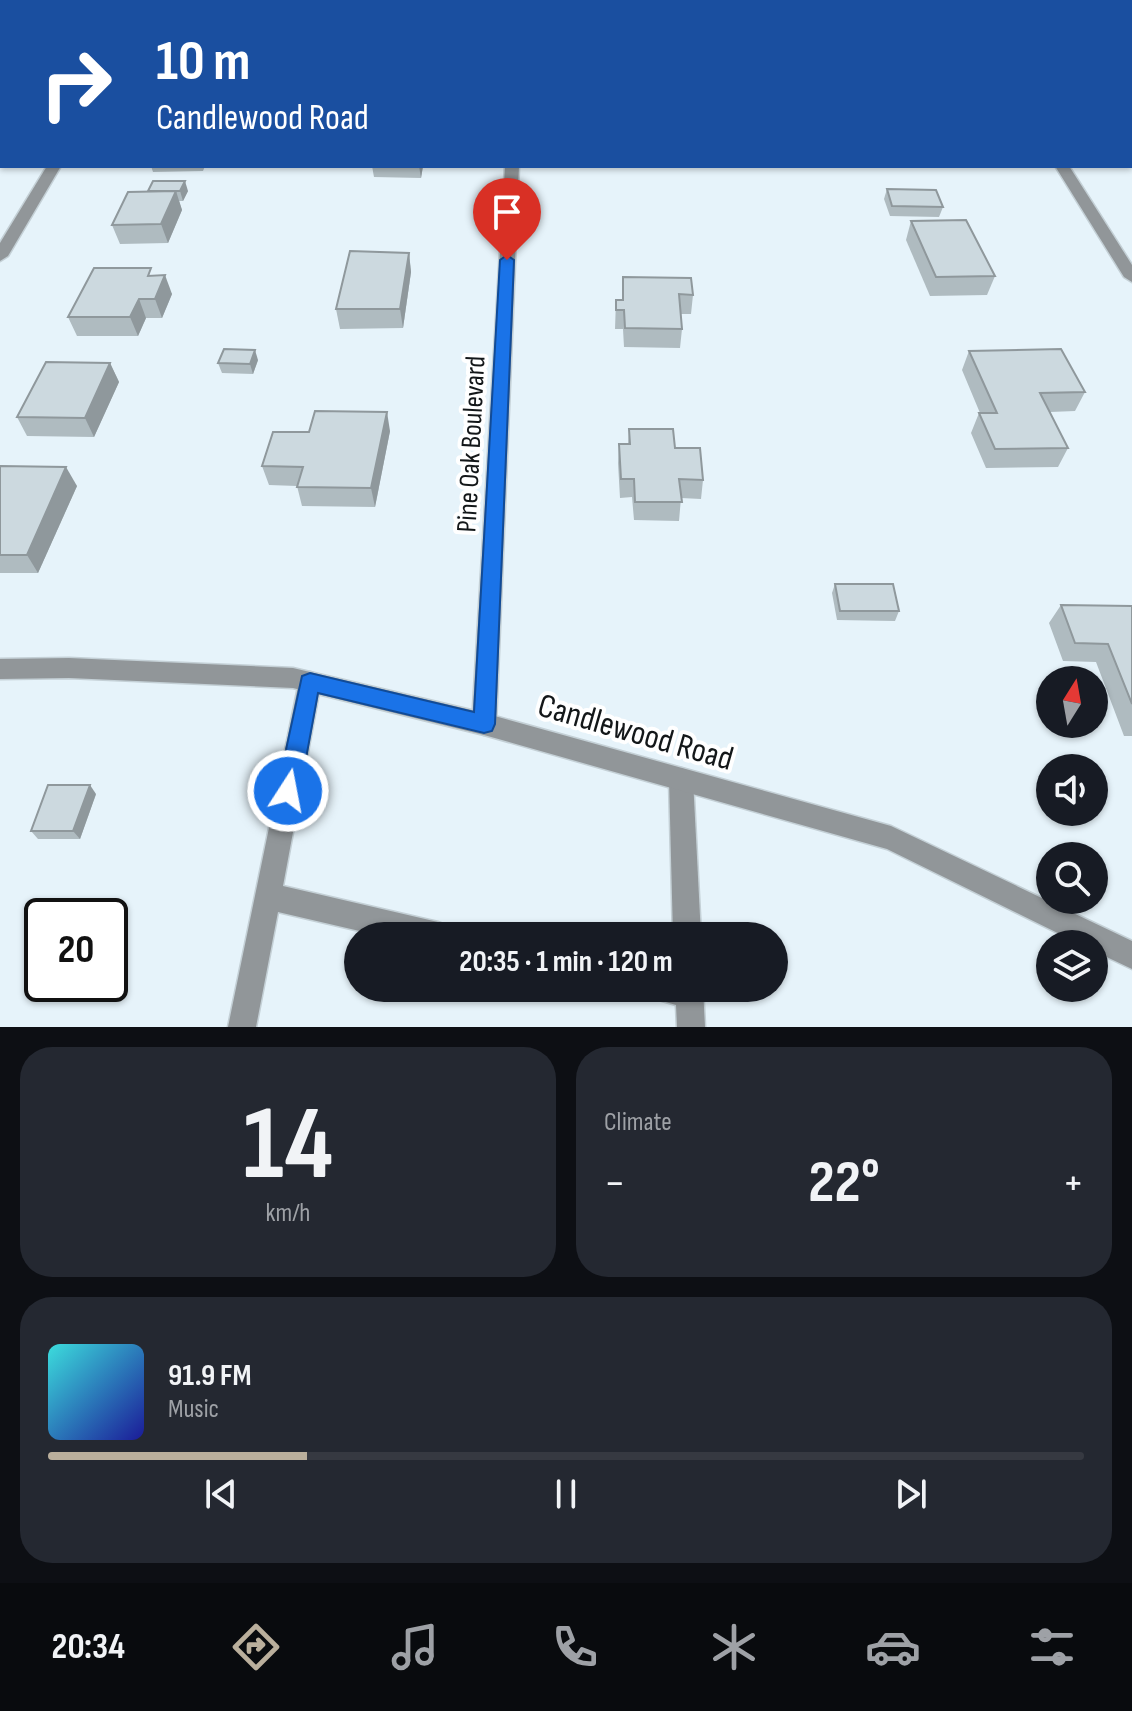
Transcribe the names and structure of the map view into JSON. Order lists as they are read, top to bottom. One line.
{"streets":{"street":["Pine Oak Boulevard","Candlewood Road"]},"crossings":[["Pine Oak Boulevard","Candlewood Road"]],"north":"top","page":{"turn":["10 m","Candlewood Road"],"limit":"20","trip":"20:35 · 1 min · 120 m","tile":[["14","km/h"],"Climate"],"heat":["−","22°","+"],"song":["91.9 FM","Music"],"tabs":"20:34"}}
